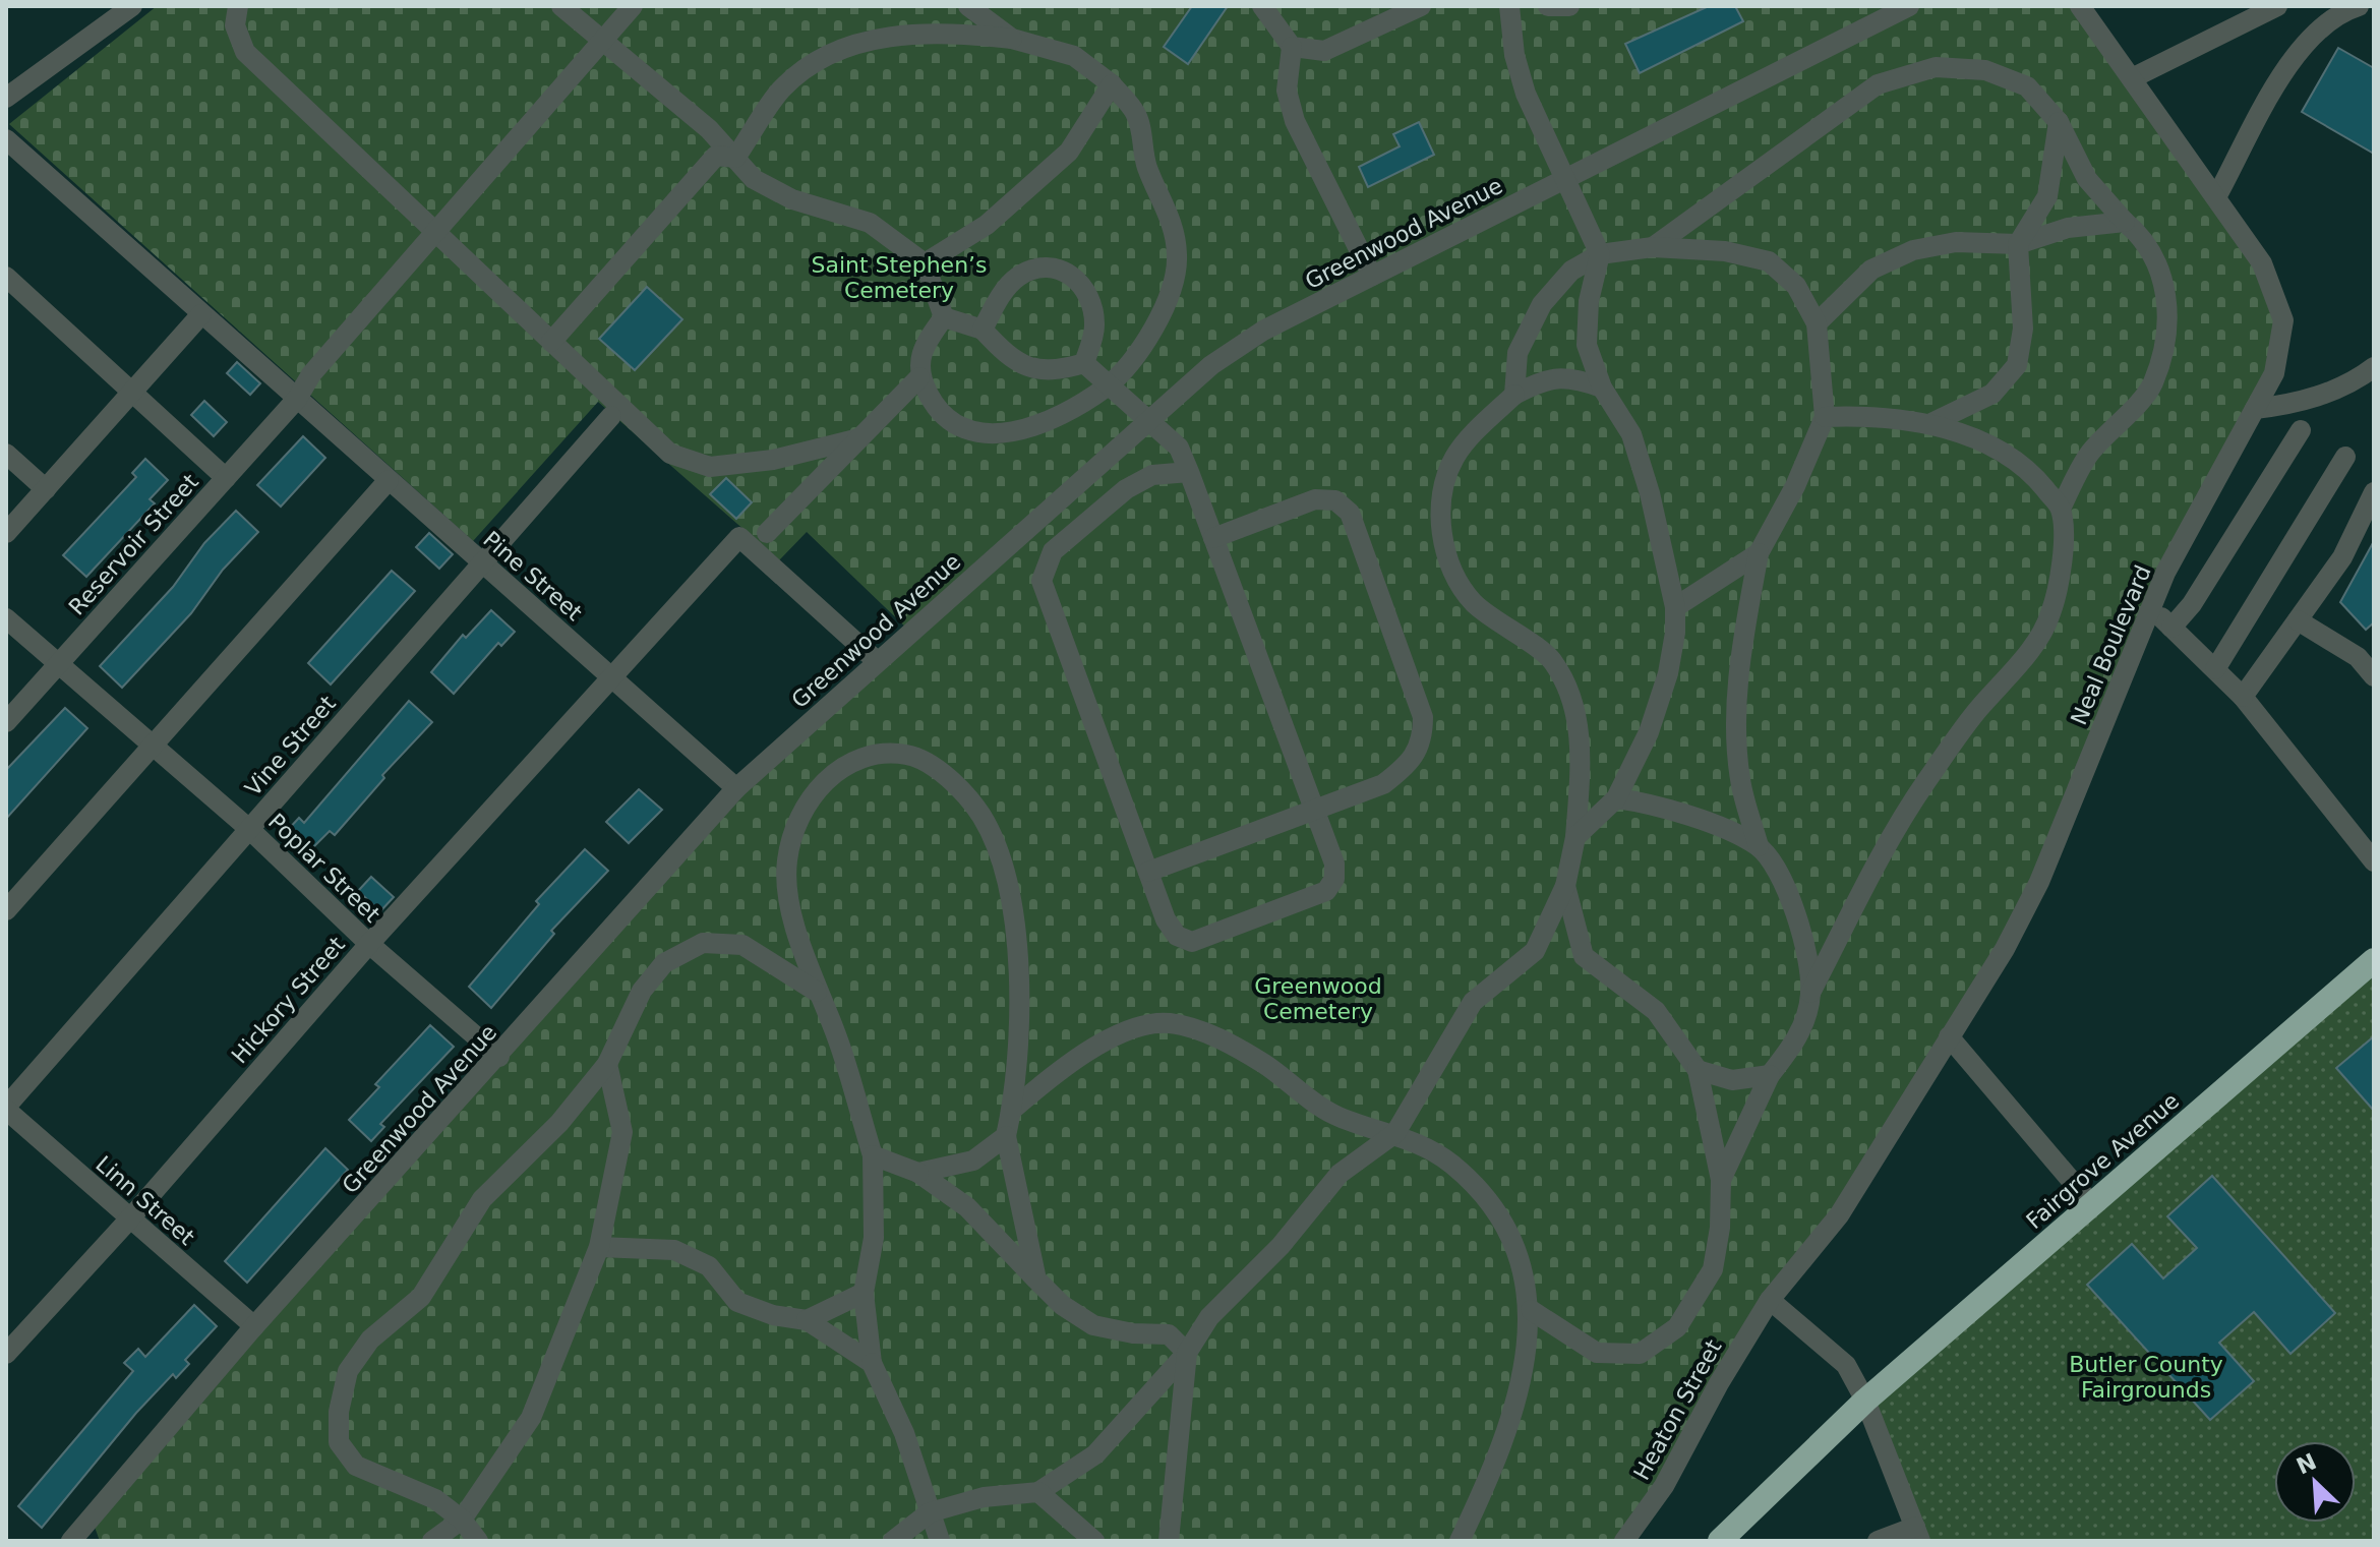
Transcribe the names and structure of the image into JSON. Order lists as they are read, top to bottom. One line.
{"streets":{"highway":["Fairgrove Avenue"],"street":["Greenwood Avenue","Reservoir Street","Pine Street","Neal Boulevard","Vine Street","Poplar Street","Hickory Street","Linn Street","Heaton Street"]},"crossings":[["Greenwood Avenue","Pine Street"],["Greenwood Avenue","Poplar Street"],["Greenwood Avenue","Hickory Street"],["Greenwood Avenue","Linn Street"],["Reservoir Street","Pine Street"],["Reservoir Street","Poplar Street"],["Pine Street","Vine Street"],["Pine Street","Hickory Street"],["Neal Boulevard","Heaton Street"],["Vine Street","Poplar Street"],["Vine Street","Linn Street"],["Poplar Street","Hickory Street"],["Hickory Street","Linn Street"]],"parks":["Saint Stephen’s Cemetery","Greenwood Cemetery","Butler County Fairgrounds"],"north":"top left"}
